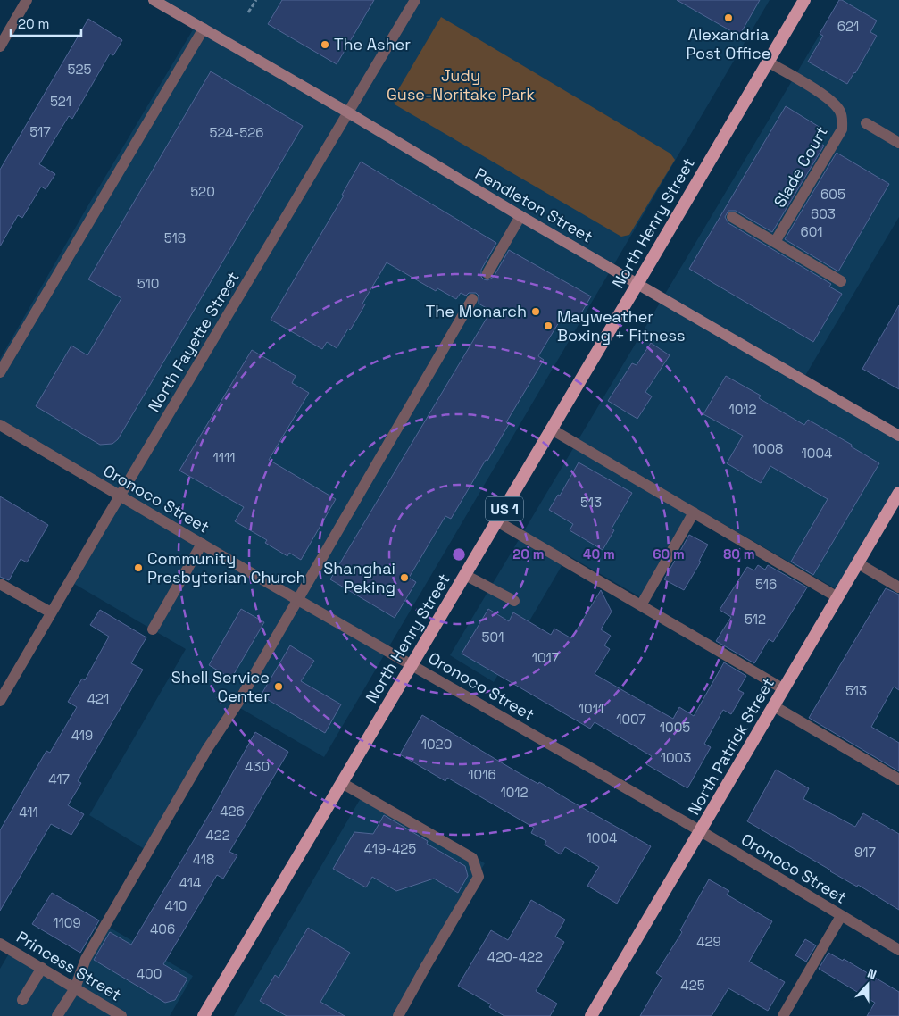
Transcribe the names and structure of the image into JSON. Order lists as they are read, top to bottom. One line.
{"streets":{"highway":["North Henry Street","US 1","North Patrick Street"],"main road":["Pendleton Street"],"street":["Slade Court","North Fayette Street","Oronoco Street","Princess Street"]},"crossings":[["Slade Court","North Henry Street"],["Pendleton Street","North Henry Street"],["Pendleton Street","North Fayette Street"],["North Henry Street","Oronoco Street"],["North Fayette Street","Oronoco Street"],["Oronoco Street","North Patrick Street"]],"parks":["Judy Guse-Noritake Park"],"places":["Alexandria Post Office","The Asher","The Monarch","Mayweather Boxing + Fitness","Community Presbyterian Church","Shanghai Peking","Shell Service Center"],"house_numbers":["621","525","521","517","524-526","520","605","603","601","518","510","1012","1008","1004","1111","513","516","512","501","1017","513","421","1011","1007","1005","419","1020","1003","430","1016","417","1012","426","411","422","1004","419-425","917","418","414","410","1109","406","429","420-422","400","425"],"scale_bar":"20 m","north":"top","rings":["20 m","40 m","60 m","80 m"]}
